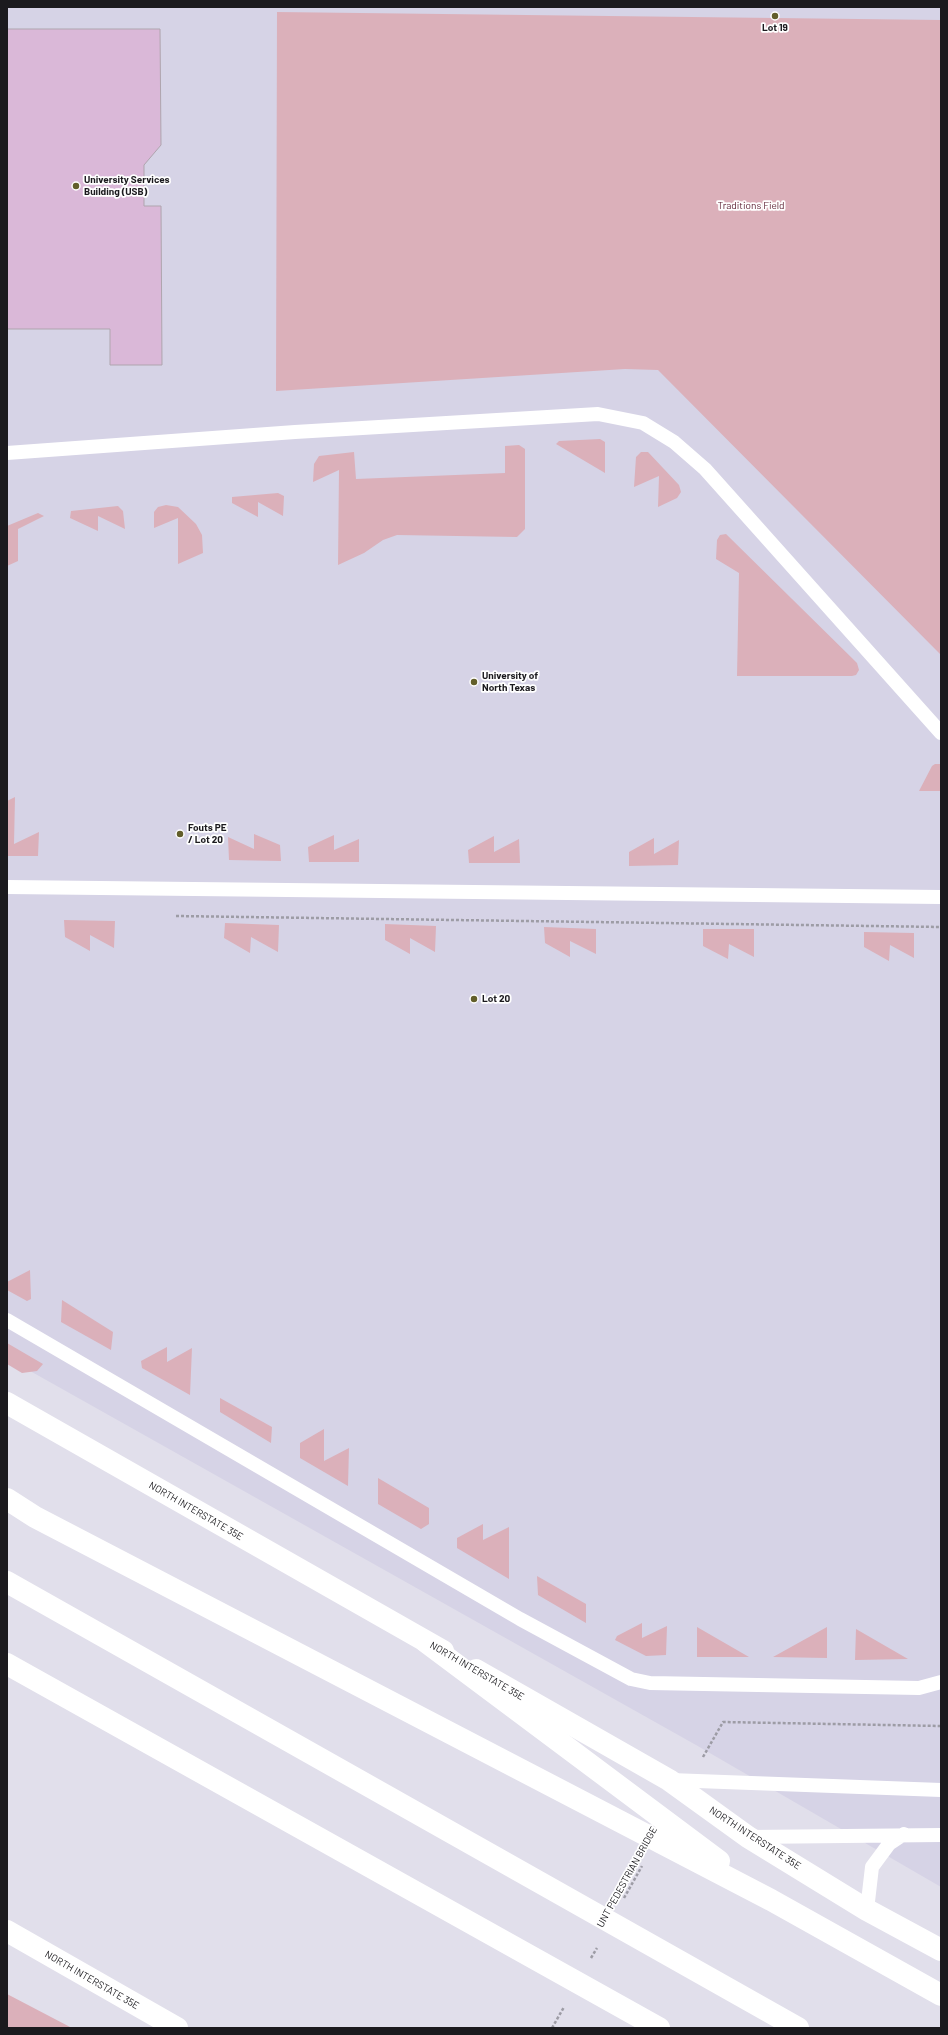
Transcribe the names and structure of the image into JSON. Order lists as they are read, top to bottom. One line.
{"streets":{"main road":["NORTH INTERSTATE 35E"],"path":["UNT PEDESTRIAN BRIDGE"]},"parks":["Traditions Field"],"places":["Lot 19","University Services Building (USB)","University of North Texas","Fouts PE / Lot 20","Lot 20"]}
